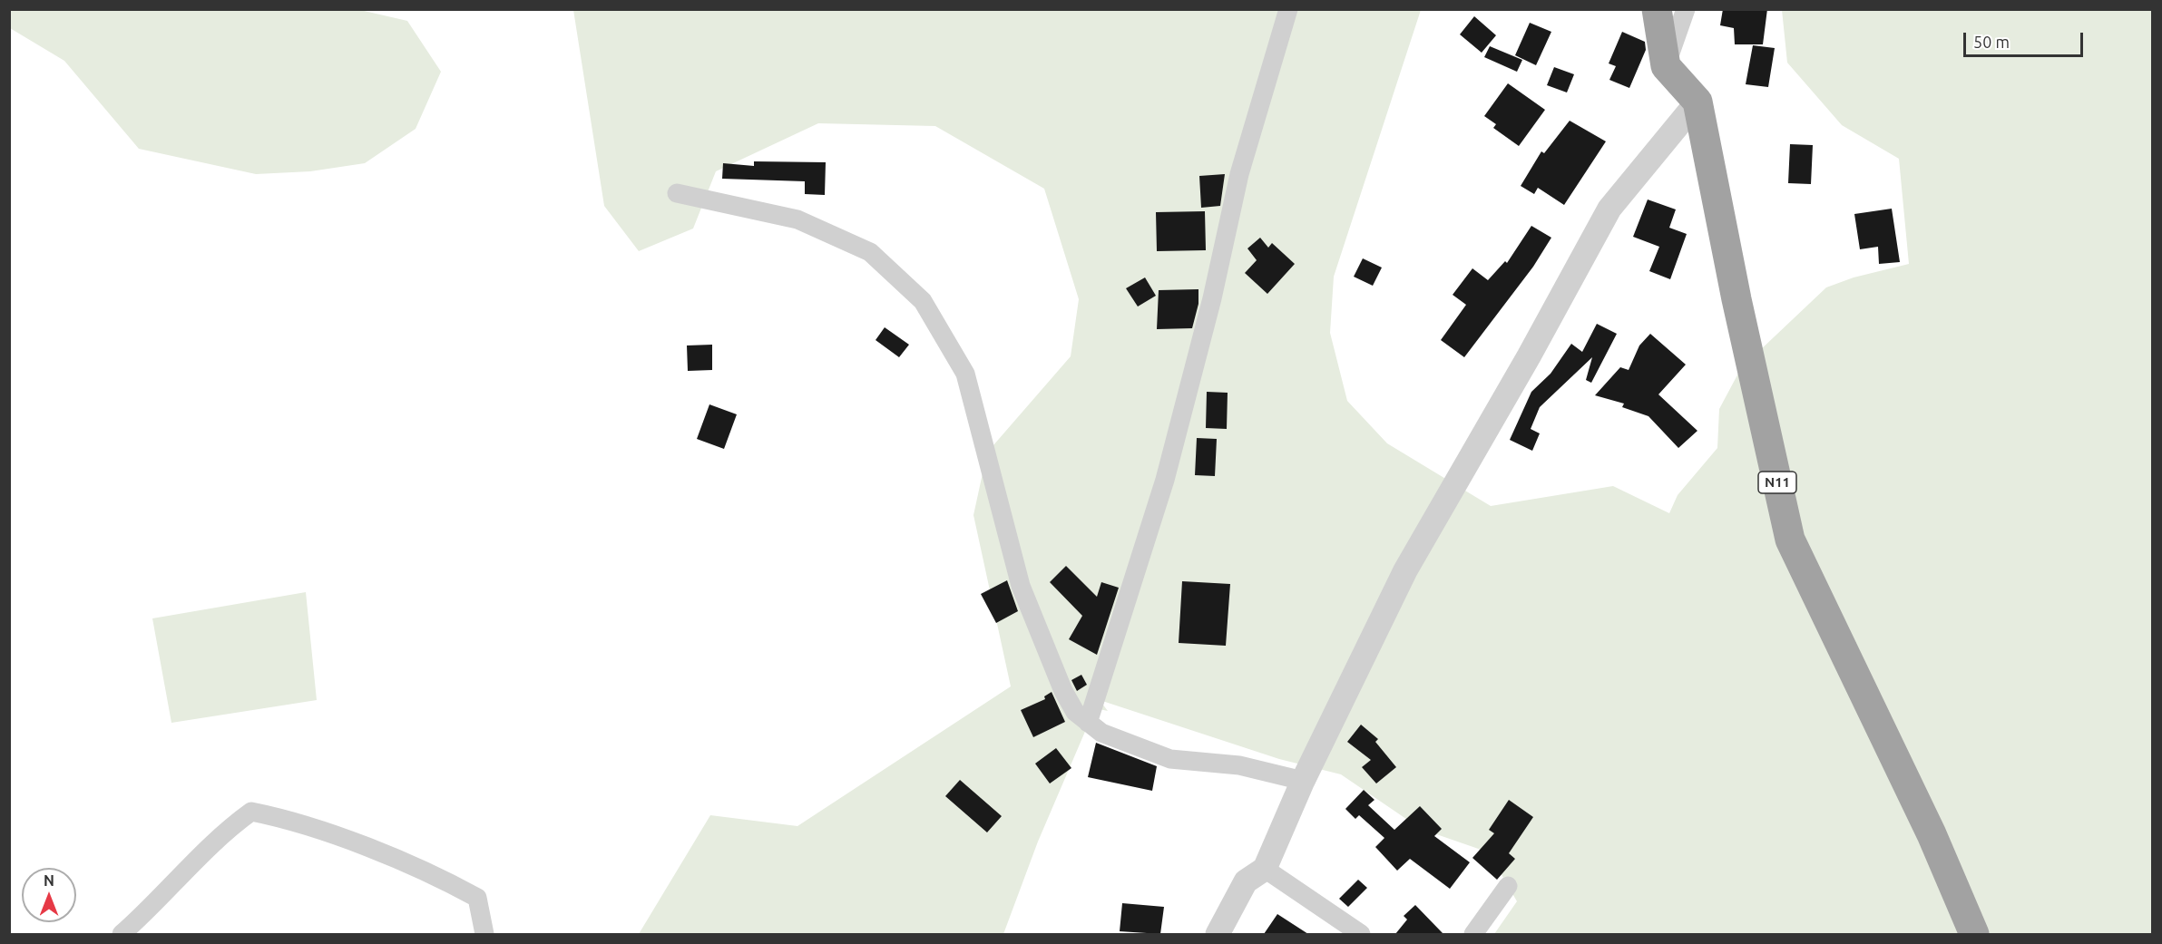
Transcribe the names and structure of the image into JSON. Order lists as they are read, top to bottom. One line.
{"streets":{"highway":["N11"]},"scale_bar":"50 m","north":"top"}
